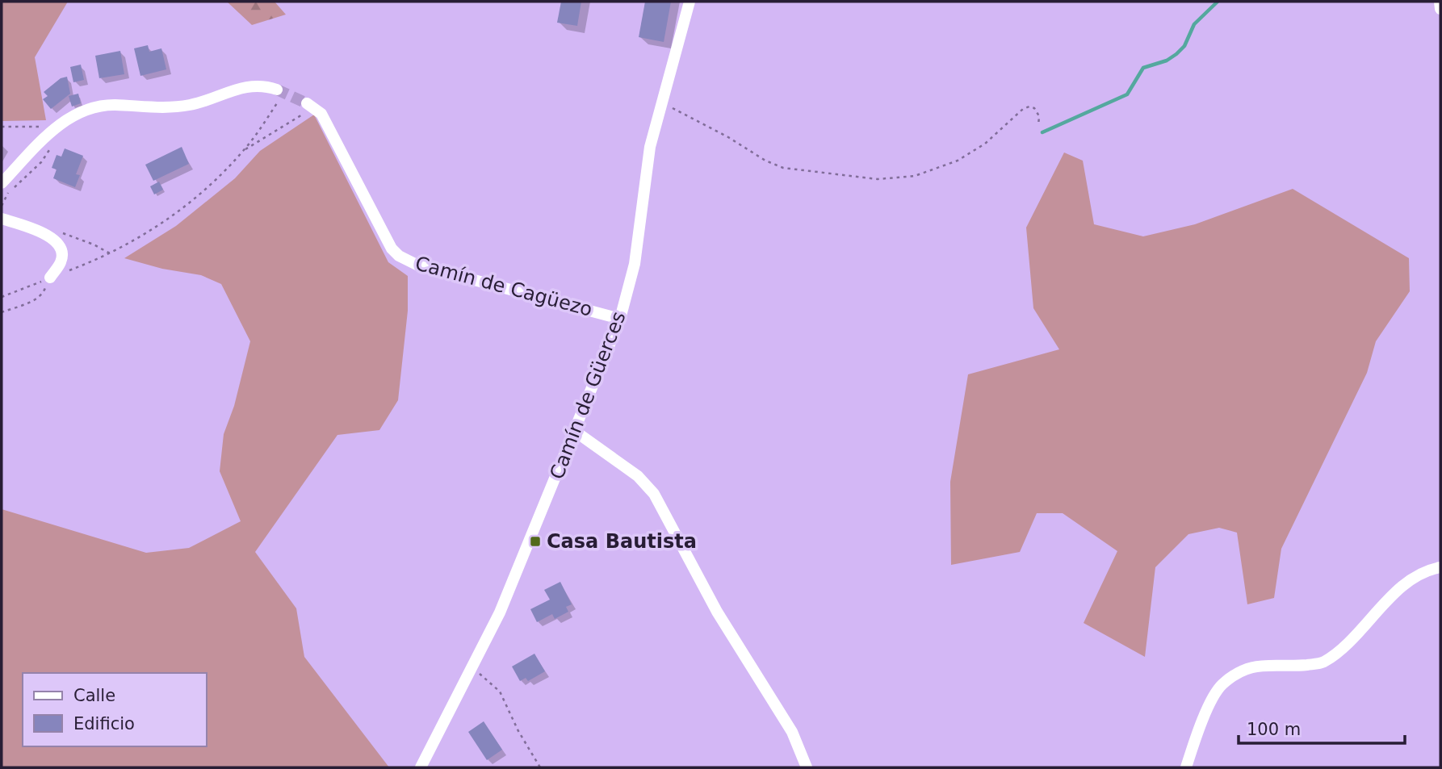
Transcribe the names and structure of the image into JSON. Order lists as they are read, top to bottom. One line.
{"streets":{"street":["Camín de Cagüezo","Camín de Güerces"]},"crossings":[["Camín de Cagüezo","Camín de Güerces"]],"places":{"transit":["Casa Bautista"]},"legend":["Calle","Edificio"],"scale_bar":"100 m"}
